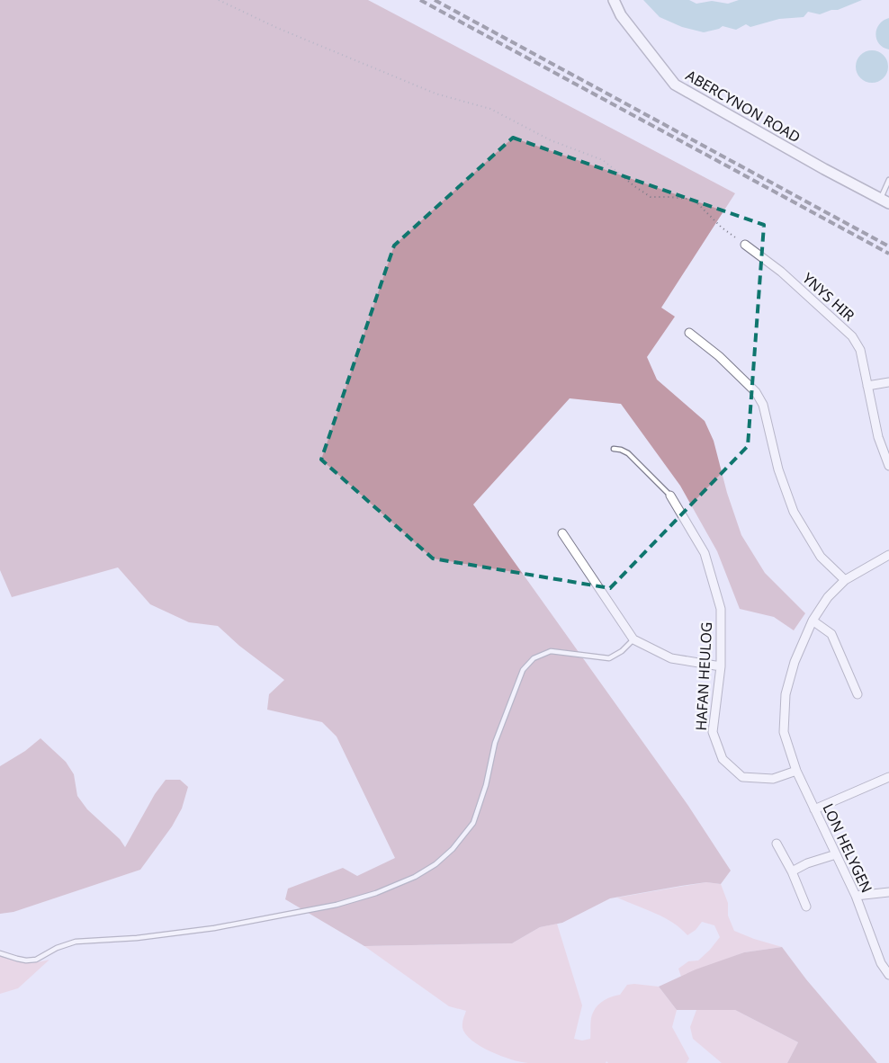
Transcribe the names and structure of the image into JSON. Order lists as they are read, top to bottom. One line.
{"streets":{"street":["ABERCYNON ROAD","YNYS HIR","HAFAN HEULOG","LON HELYGEN"]},"crossings":[["HAFAN HEULOG","LON HELYGEN"]]}
